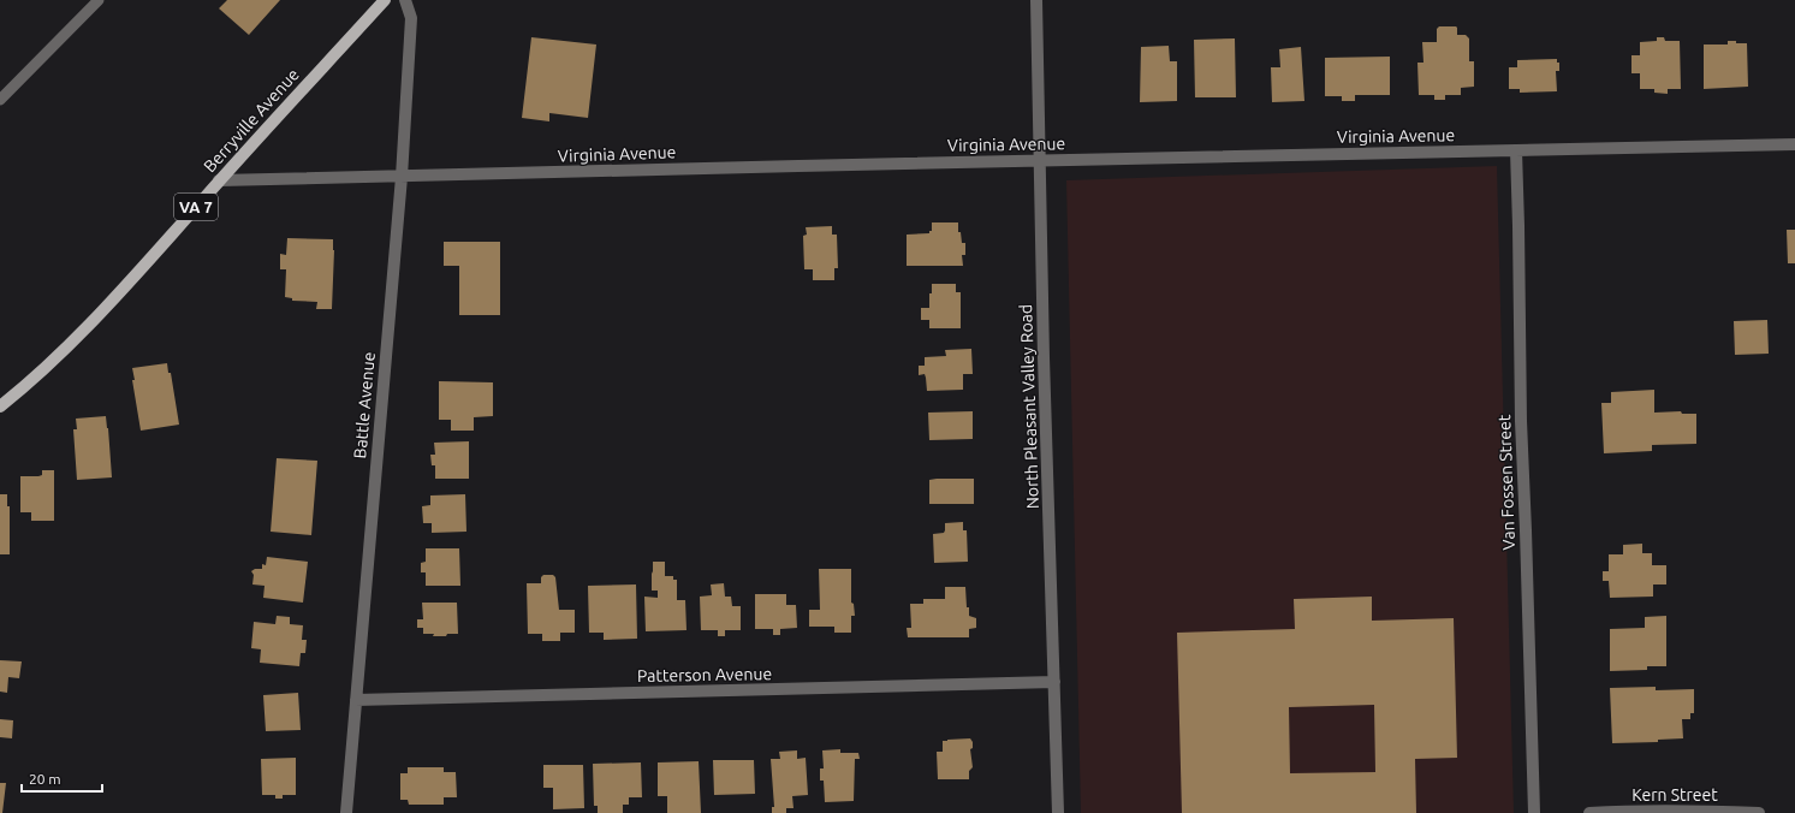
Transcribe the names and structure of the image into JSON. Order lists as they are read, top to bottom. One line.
{"streets":{"main road":["Berryville Avenue","VA 7"],"street":["Virginia Avenue","Battle Avenue","North Pleasant Valley Road","Van Fossen Street","Patterson Avenue","Kern Street"]},"crossings":[["Berryville Avenue","Virginia Avenue"],["Virginia Avenue","Battle Avenue"],["Virginia Avenue","North Pleasant Valley Road"],["Virginia Avenue","Van Fossen Street"],["Battle Avenue","Patterson Avenue"],["North Pleasant Valley Road","Patterson Avenue"]],"scale_bar":"20 m"}
